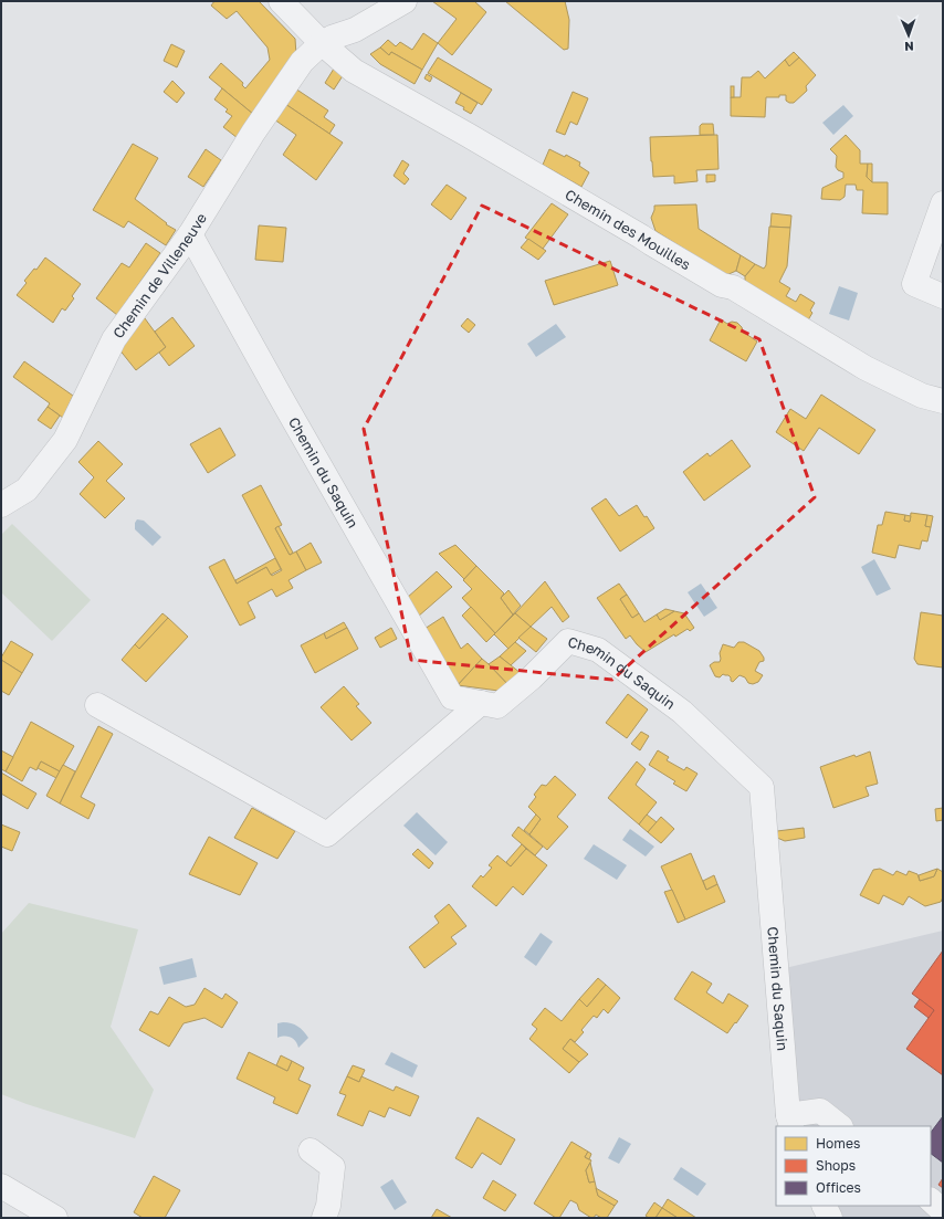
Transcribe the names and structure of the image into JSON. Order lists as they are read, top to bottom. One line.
{"streets":{"street":["Chemin des Mouilles","Chemin de Villeneuve","Chemin du Saquin"]},"crossings":[["Chemin des Mouilles","Chemin de Villeneuve"],["Chemin de Villeneuve","Chemin du Saquin"]],"legend":["Homes","Shops","Offices"],"north":"bottom"}
